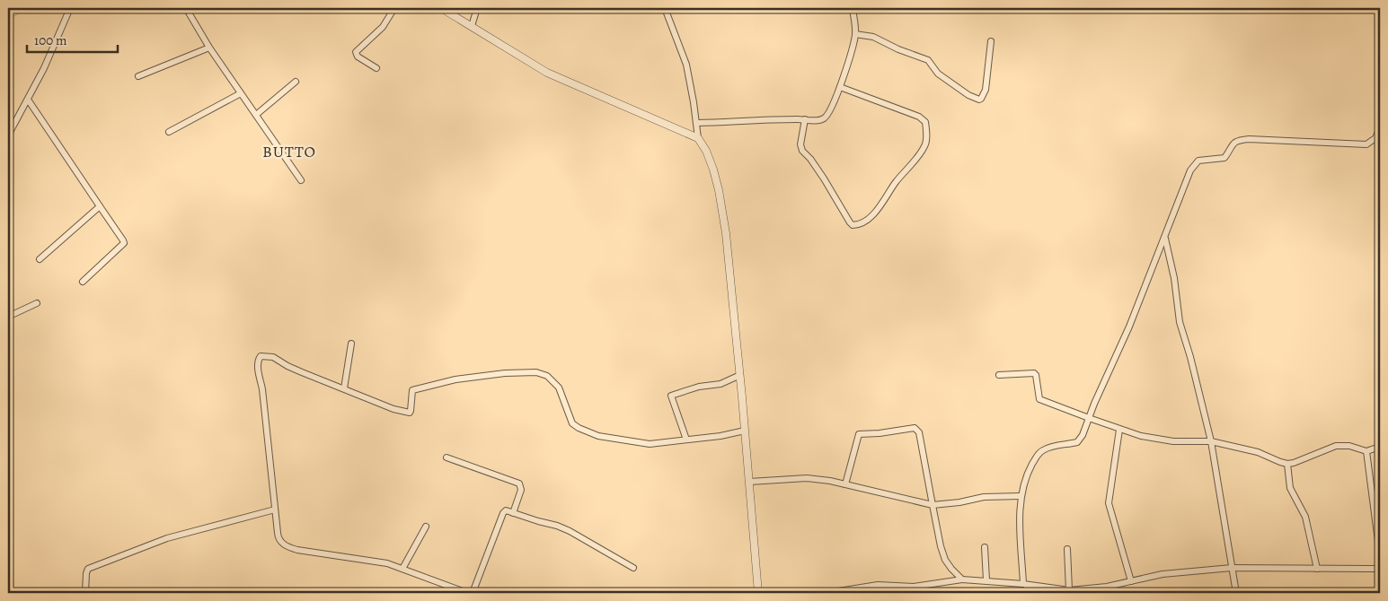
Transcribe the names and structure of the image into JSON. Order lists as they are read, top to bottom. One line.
{"districts":["BUTTO"],"scale_bar":"100 m"}
